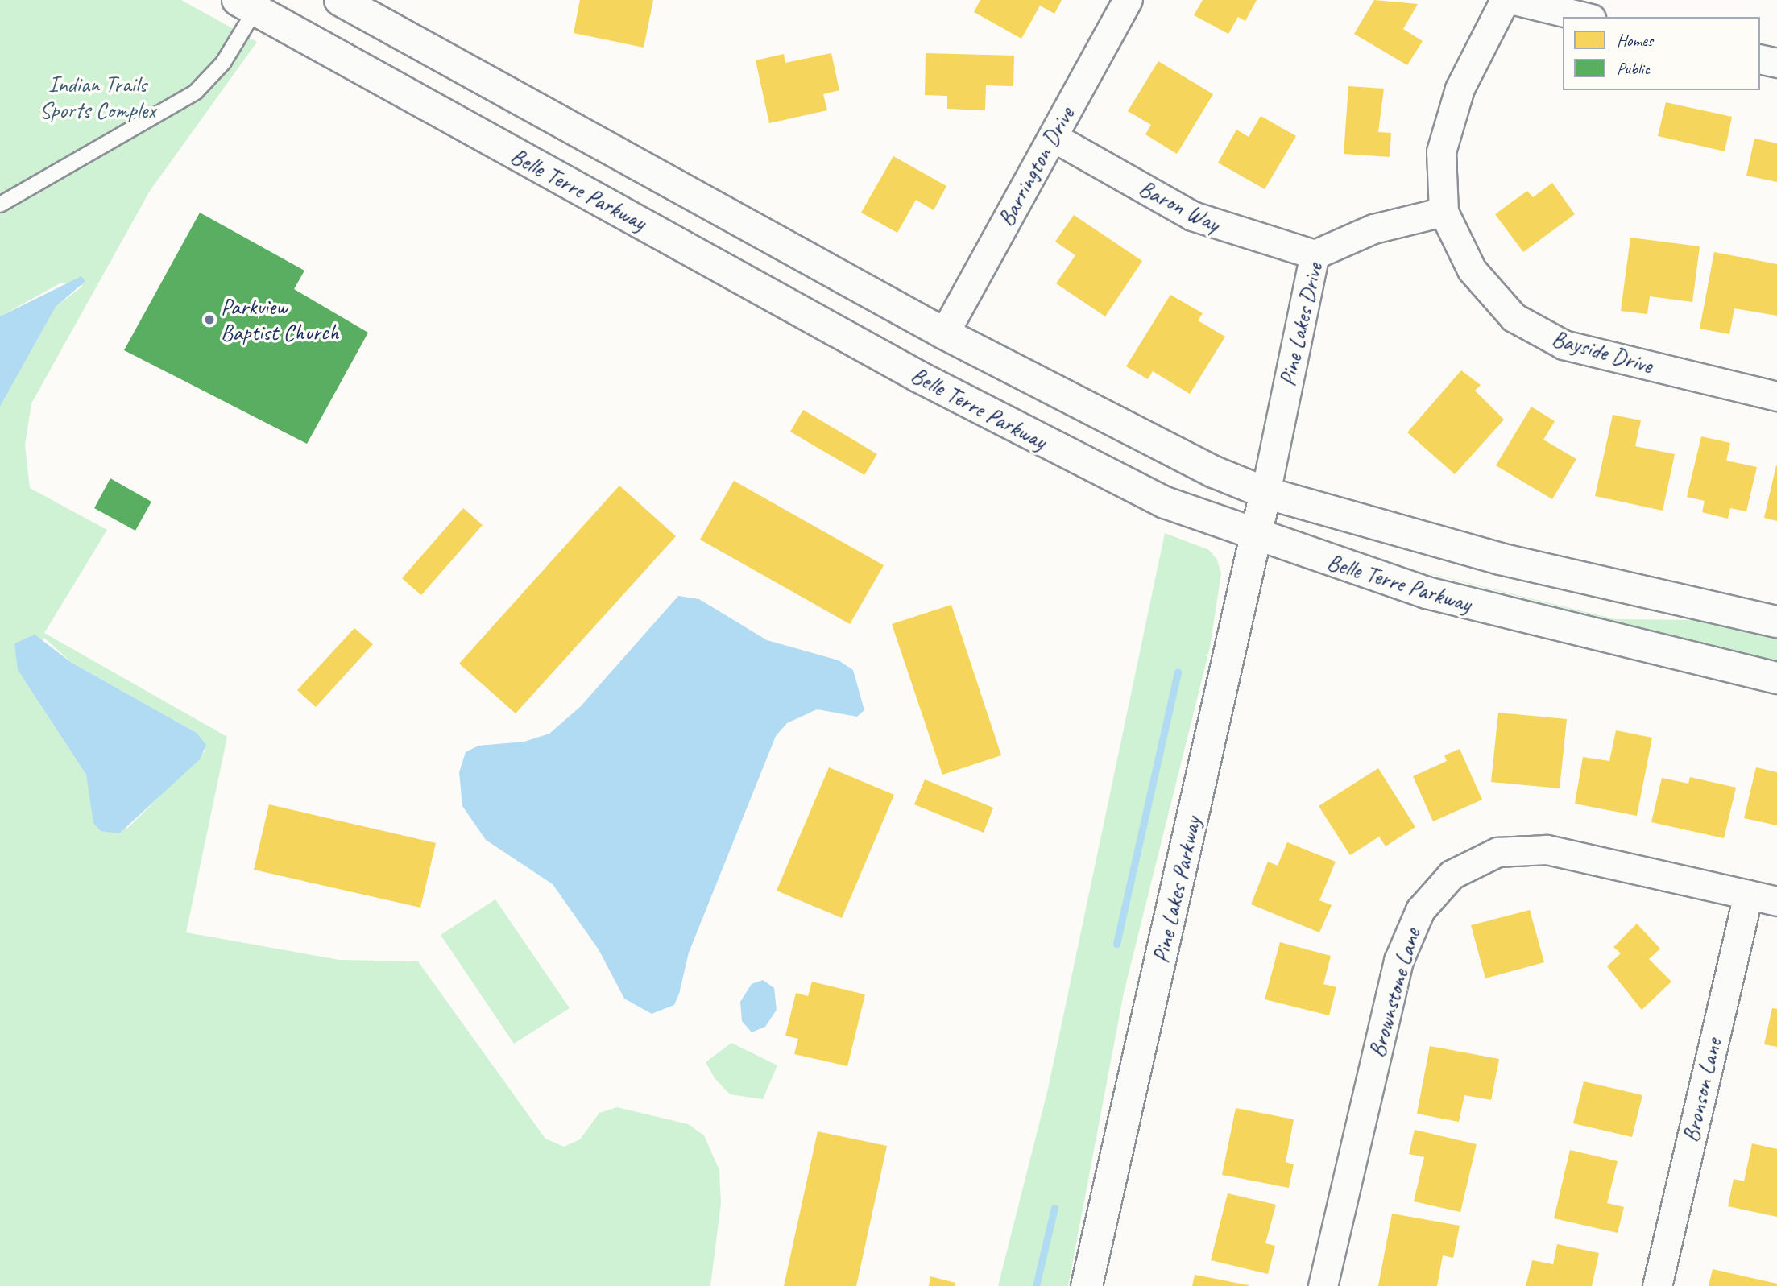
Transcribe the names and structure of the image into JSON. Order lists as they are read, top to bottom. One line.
{"streets":{"main road":["Belle Terre Parkway","Pine Lakes Parkway"],"street":["Barrington Drive","Baron Way","Pine Lakes Drive","Bayside Drive","Brownstone Lane","Bronson Lane"]},"crossings":[["Barrington Drive","Belle Terre Parkway"],["Barrington Drive","Baron Way"],["Belle Terre Parkway","Pine Lakes Drive"],["Belle Terre Parkway","Pine Lakes Parkway"],["Baron Way","Pine Lakes Drive"],["Pine Lakes Drive","Bayside Drive"],["Pine Lakes Drive","Pine Lakes Parkway"],["Brownstone Lane","Bronson Lane"]],"parks":["Indian Trails Sports Complex"],"places":["Parkview Baptist Church"],"legend":["Homes","Public"]}
